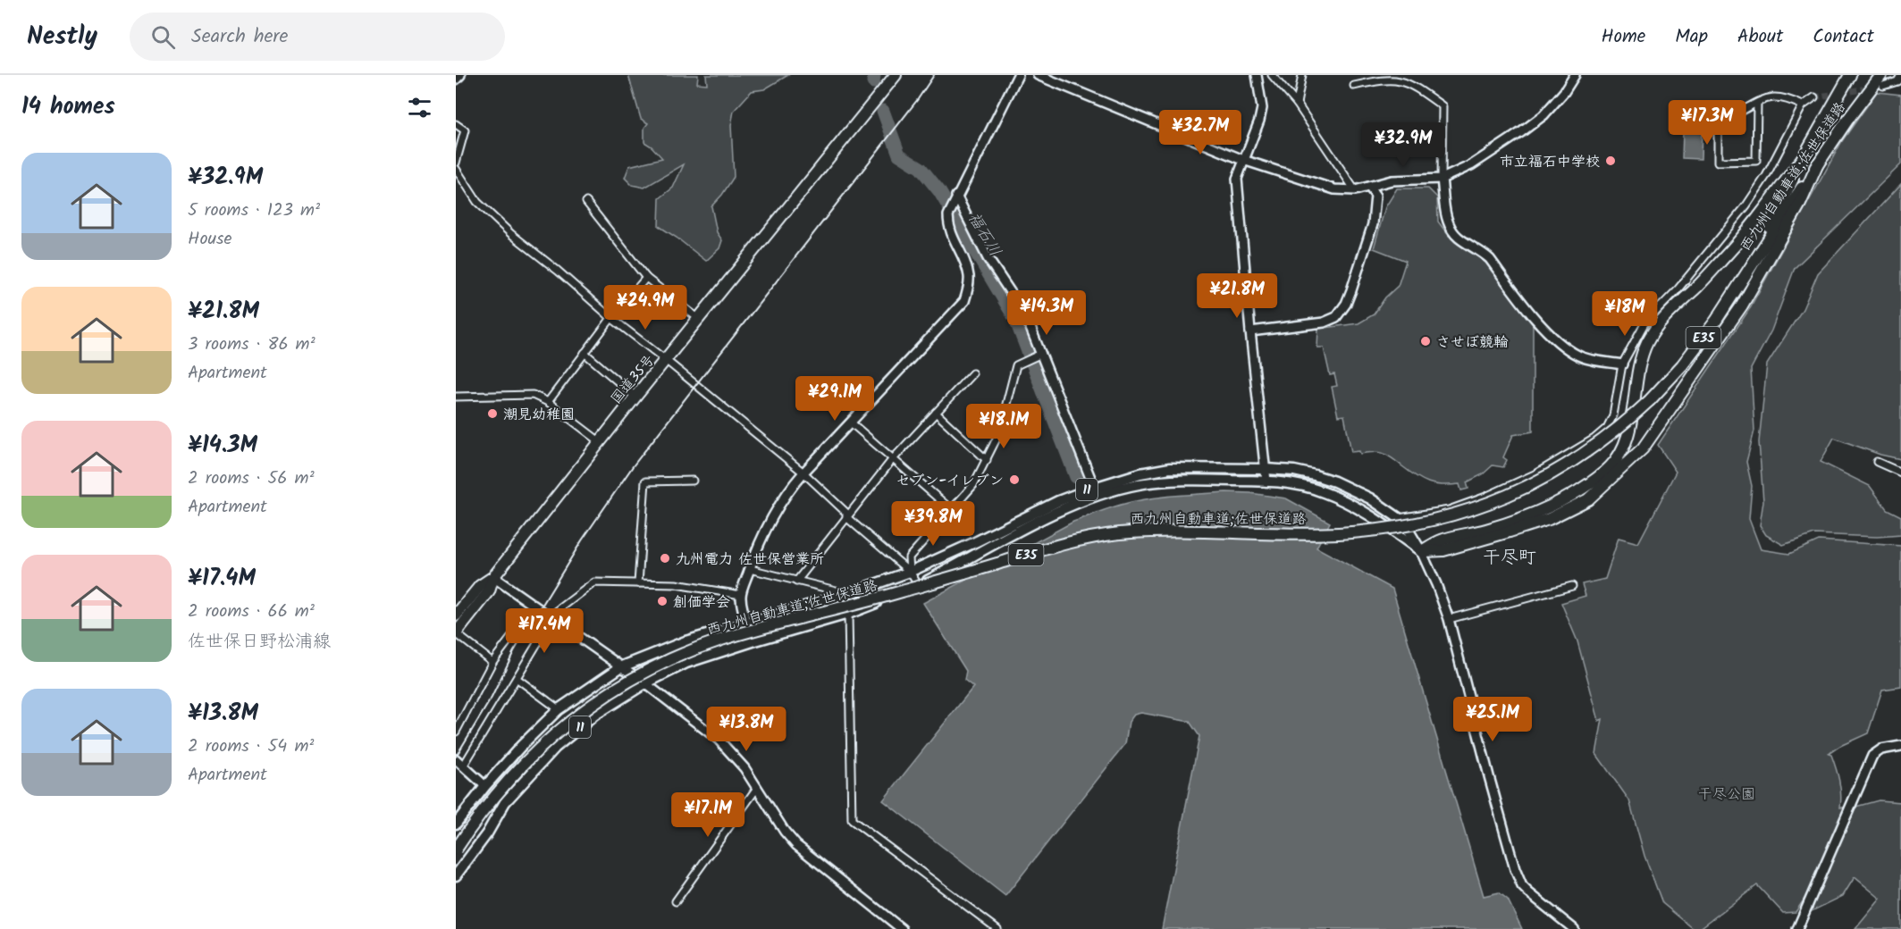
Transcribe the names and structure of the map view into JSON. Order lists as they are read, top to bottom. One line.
{"streets":{"highway":["西九州自動車道;佐世保道路","E35","国道35号"],"main road":["11"]},"districts":["干尽町"],"water":["福石川"],"parks":["干尽公園"],"places":["市立福石中学校","させぼ競輪","潮見幼稚園","セブン-イレブン","九州電力 佐世保営業所","創価学会"],"page":{"header":"Nestly","search":"Search here","nav":["Home","Map","About","Contact"],"heading":"14 homes","price":["¥17.3M","¥32.7M","¥32.9M","¥21.8M","¥24.9M","¥14.3M","¥18M","¥29.1M","¥18.1M","¥39.8M","¥17.4M","¥25.1M","¥13.8M","¥17.1M"],"list":[{"name":"¥32.9M","note":"5 rooms · 123 m² · House"},{"name":"¥21.8M","note":"3 rooms · 86 m² · Apartment"},{"name":"¥14.3M","note":"2 rooms · 56 m² · Apartment"},{"name":"¥17.4M","note":"2 rooms · 66 m² · 佐世保日野松浦線"},{"name":"¥13.8M","note":"2 rooms · 54 m² · Apartment"}]}}
